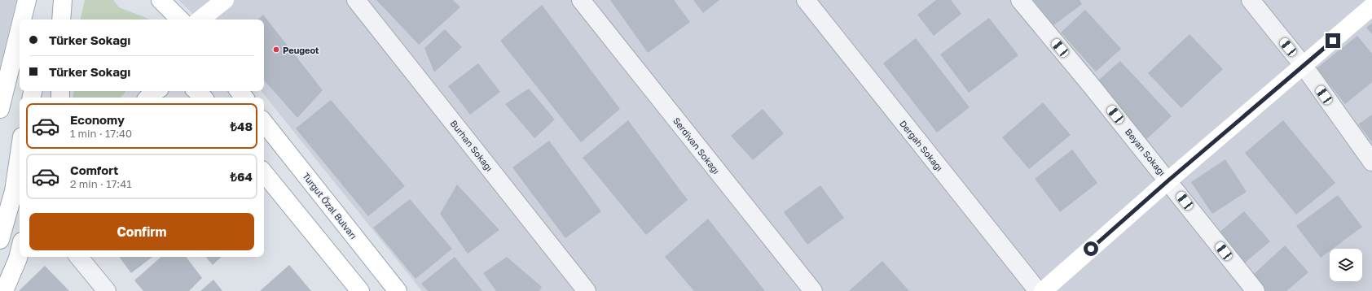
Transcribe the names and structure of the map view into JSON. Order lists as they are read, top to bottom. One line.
{"streets":{"main road":["Turgut Özal Bulvarı"],"street":["Burhan Sokağı","Serdivan Sokağı","Dergah Sokağı","Beyan Sokağı"]},"places":["Peugeot"],"page":{"banner":["Türker Sokağı","Türker Sokağı"],"list":[{"name":"Economy","note":"1 min · 17:40","value":"₺48"},{"name":"Comfort","note":"2 min · 17:41","value":"₺64"}],"buttons":"Confirm"}}
